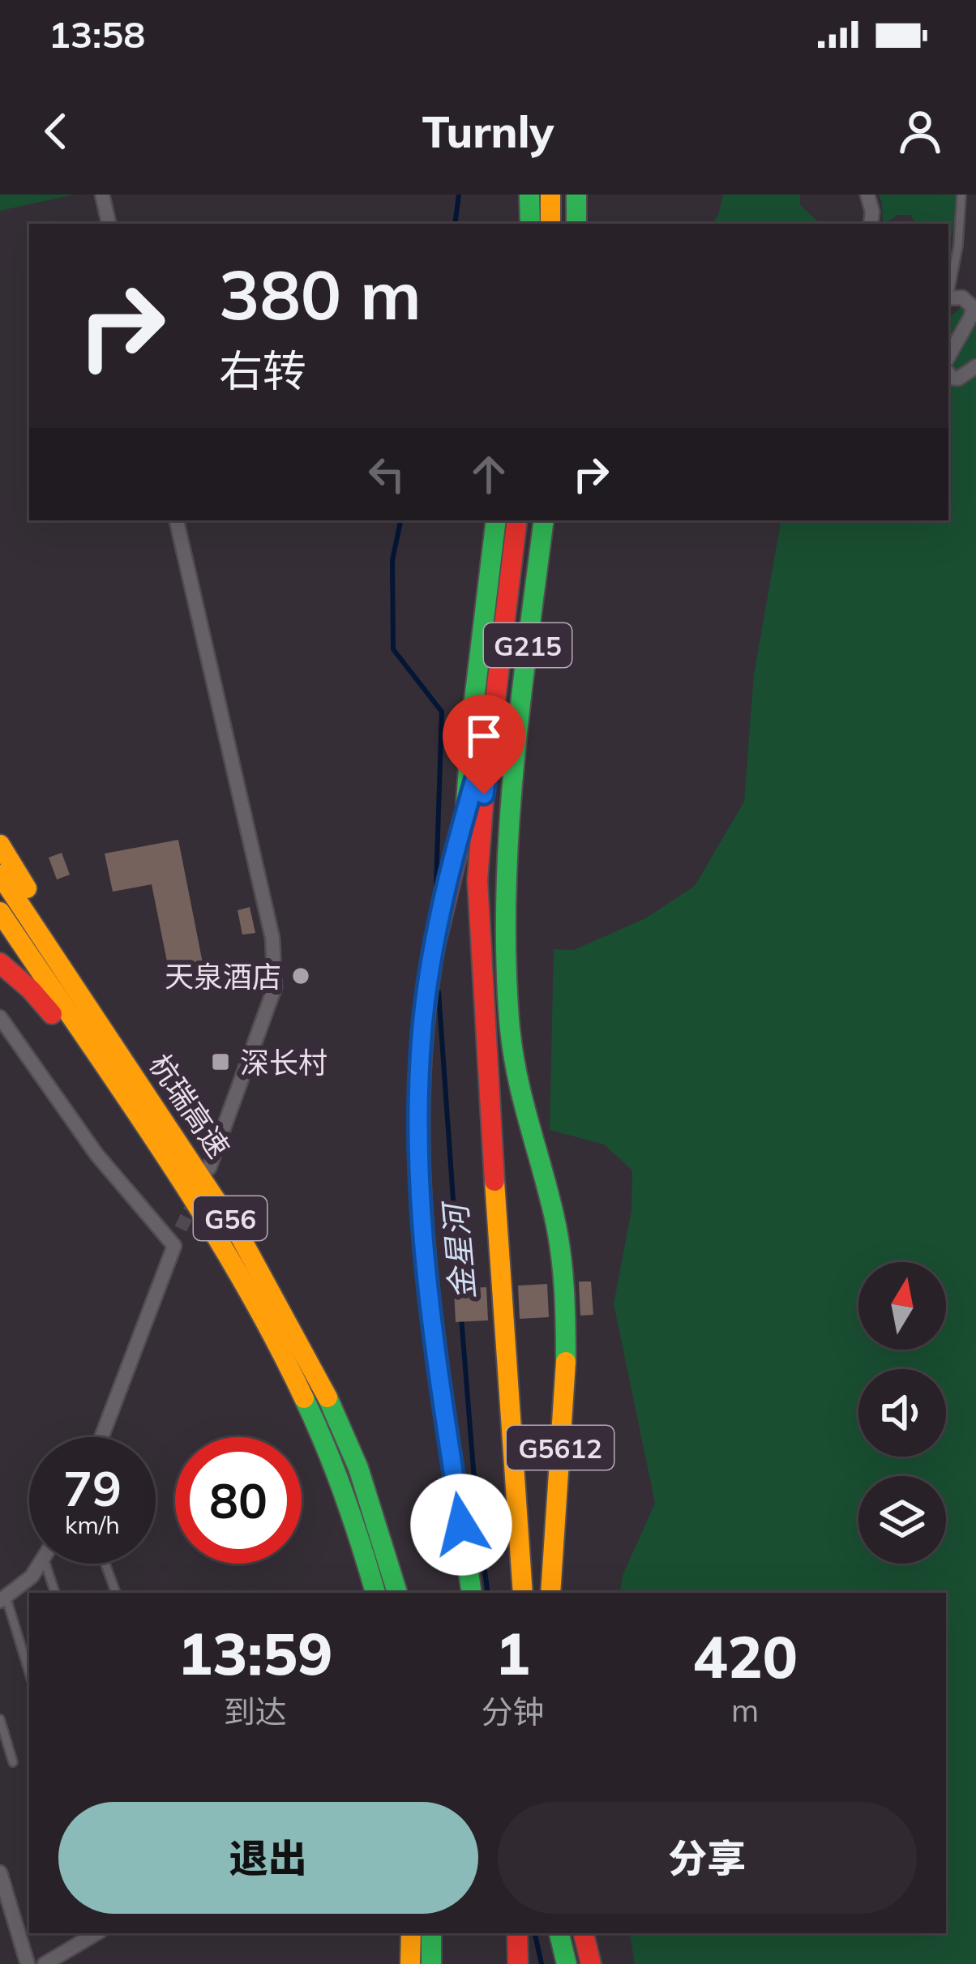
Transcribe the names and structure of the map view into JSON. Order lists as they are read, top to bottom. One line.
{"streets":{"main road":["G215","杭瑞高速","G56","G5612"]},"crossings":[["G215","G5612"]],"water":["金星河"],"places":{"other":["天泉酒店"],"transit":["深长村"]},"north":"top","page":{"status":"13:58","header":"Turnly","turn":["380 m","右转"],"speed":"79 km/h","limit":"80","eta":["13:59","到达","1","分钟","420","m"],"buttons":["退出","分享"]}}
